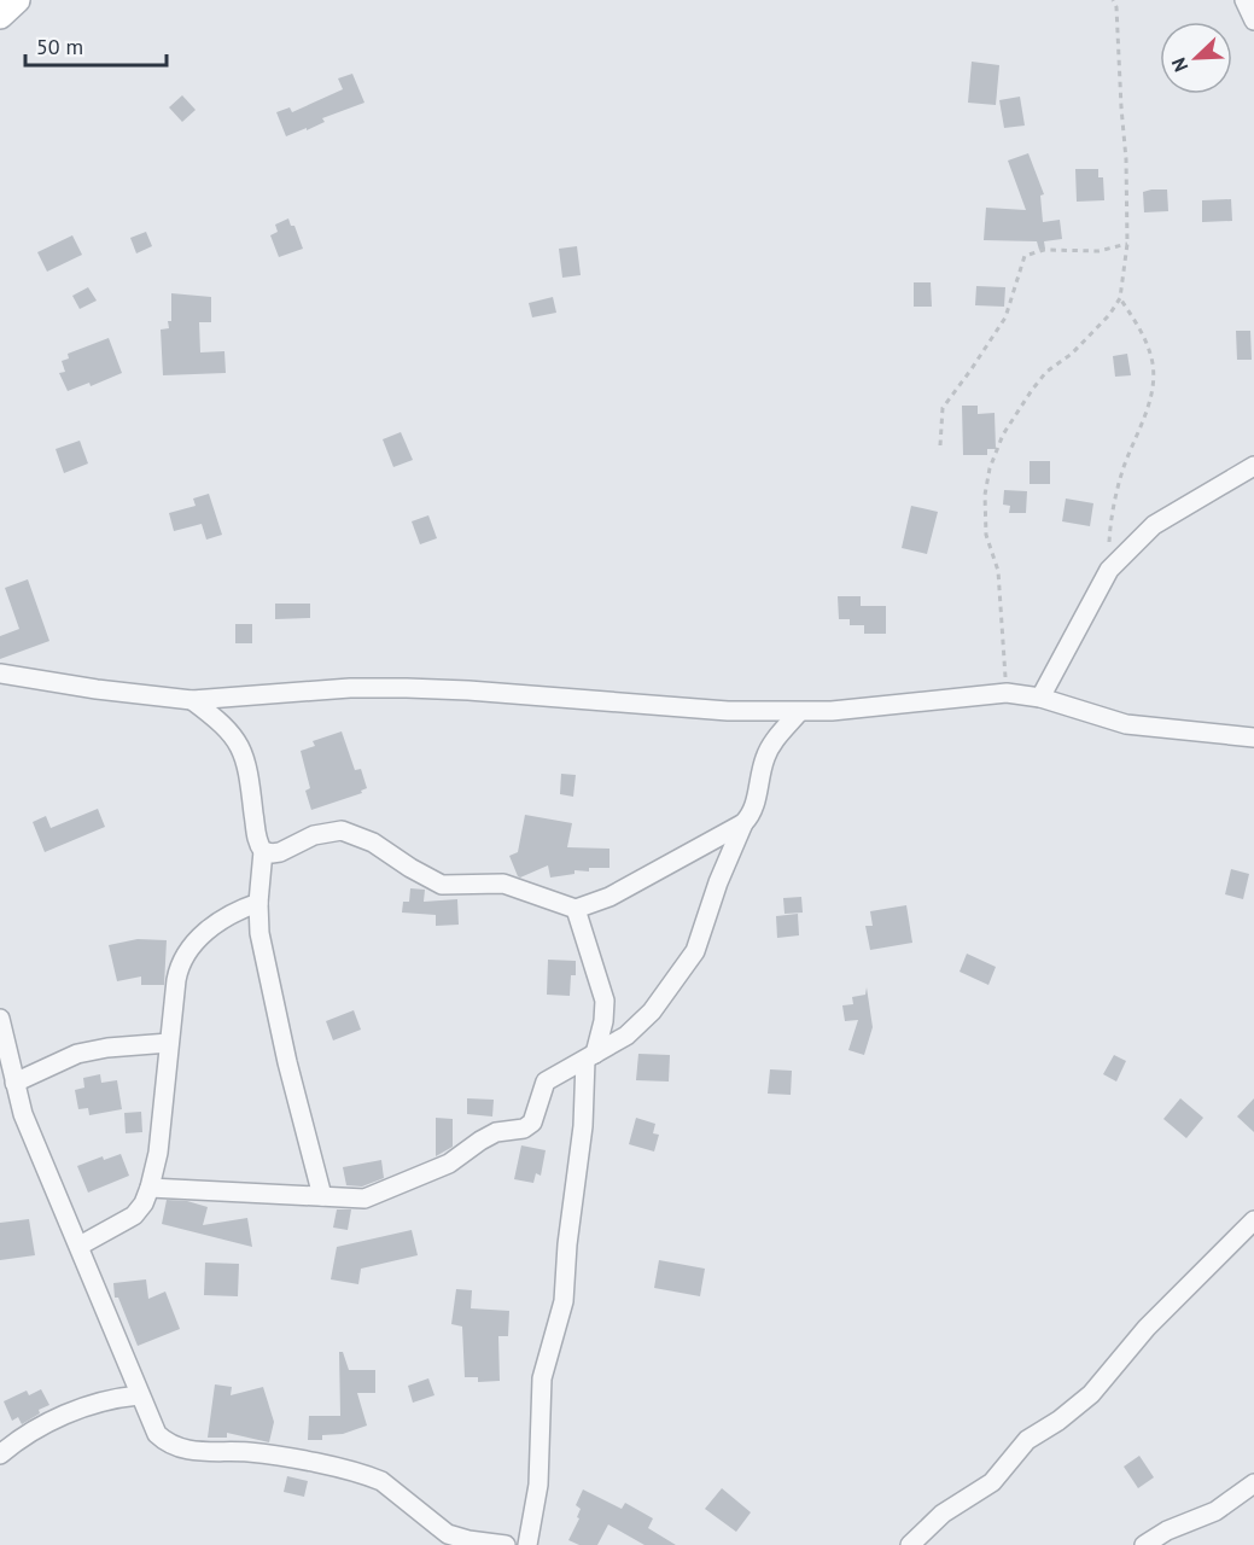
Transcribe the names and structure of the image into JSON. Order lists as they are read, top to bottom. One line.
{"scale_bar":"50 m","north":"bottom left"}
